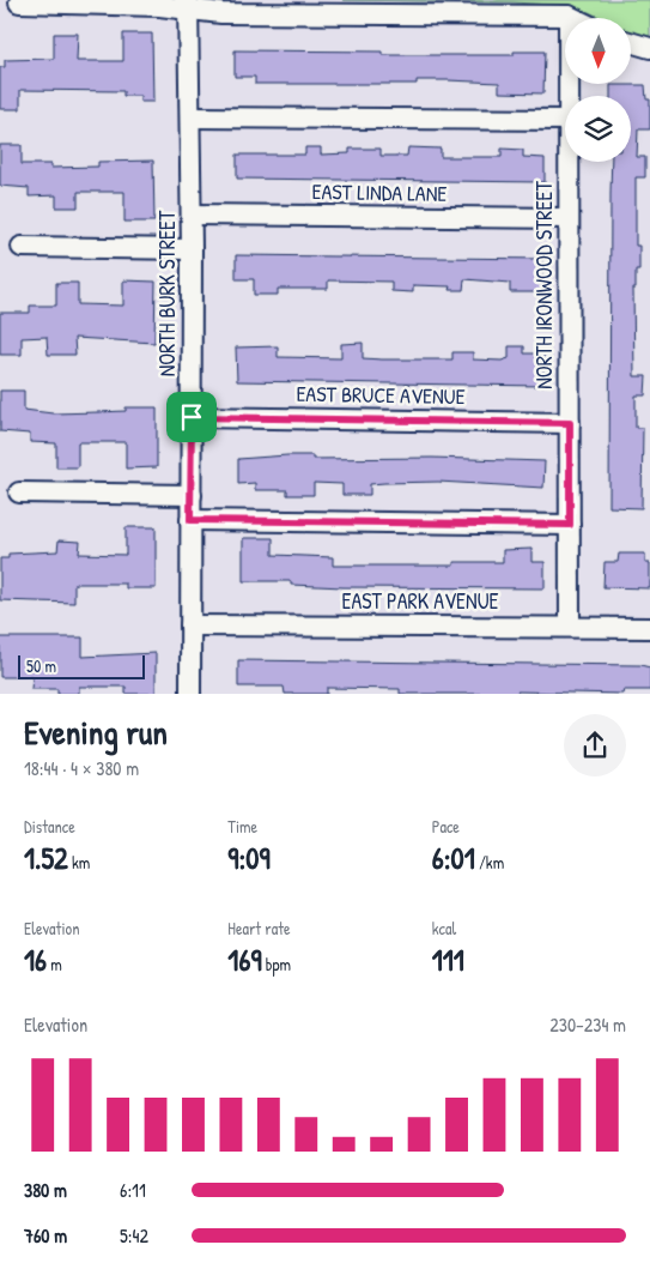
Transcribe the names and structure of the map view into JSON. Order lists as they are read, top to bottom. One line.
{"streets":{"street":["EAST LINDA LANE","NORTH IRONWOOD STREET","NORTH BURK STREET","EAST BRUCE AVENUE","EAST PARK AVENUE"]},"crossings":[["EAST LINDA LANE","NORTH IRONWOOD STREET"],["EAST LINDA LANE","NORTH BURK STREET"],["NORTH IRONWOOD STREET","EAST BRUCE AVENUE"],["NORTH IRONWOOD STREET","EAST PARK AVENUE"],["NORTH BURK STREET","EAST BRUCE AVENUE"],["NORTH BURK STREET","EAST PARK AVENUE"]],"scale_bar":"50 m","north":"bottom","page":{"scale":"50 m","heading":["Evening run","18:44 · 4 × 380 m"],"stats":[["Distance","1.52 km"],["Time","9:09"],["Pace","6:01 /km"],["Elevation","16 m"],["Heart rate","169 bpm"],["kcal","111"]],"chart":["Elevation","230–234 m"],"list":[{"name":"380 m","note":"6:11"},{"name":"760 m","note":"5:42"}]}}
